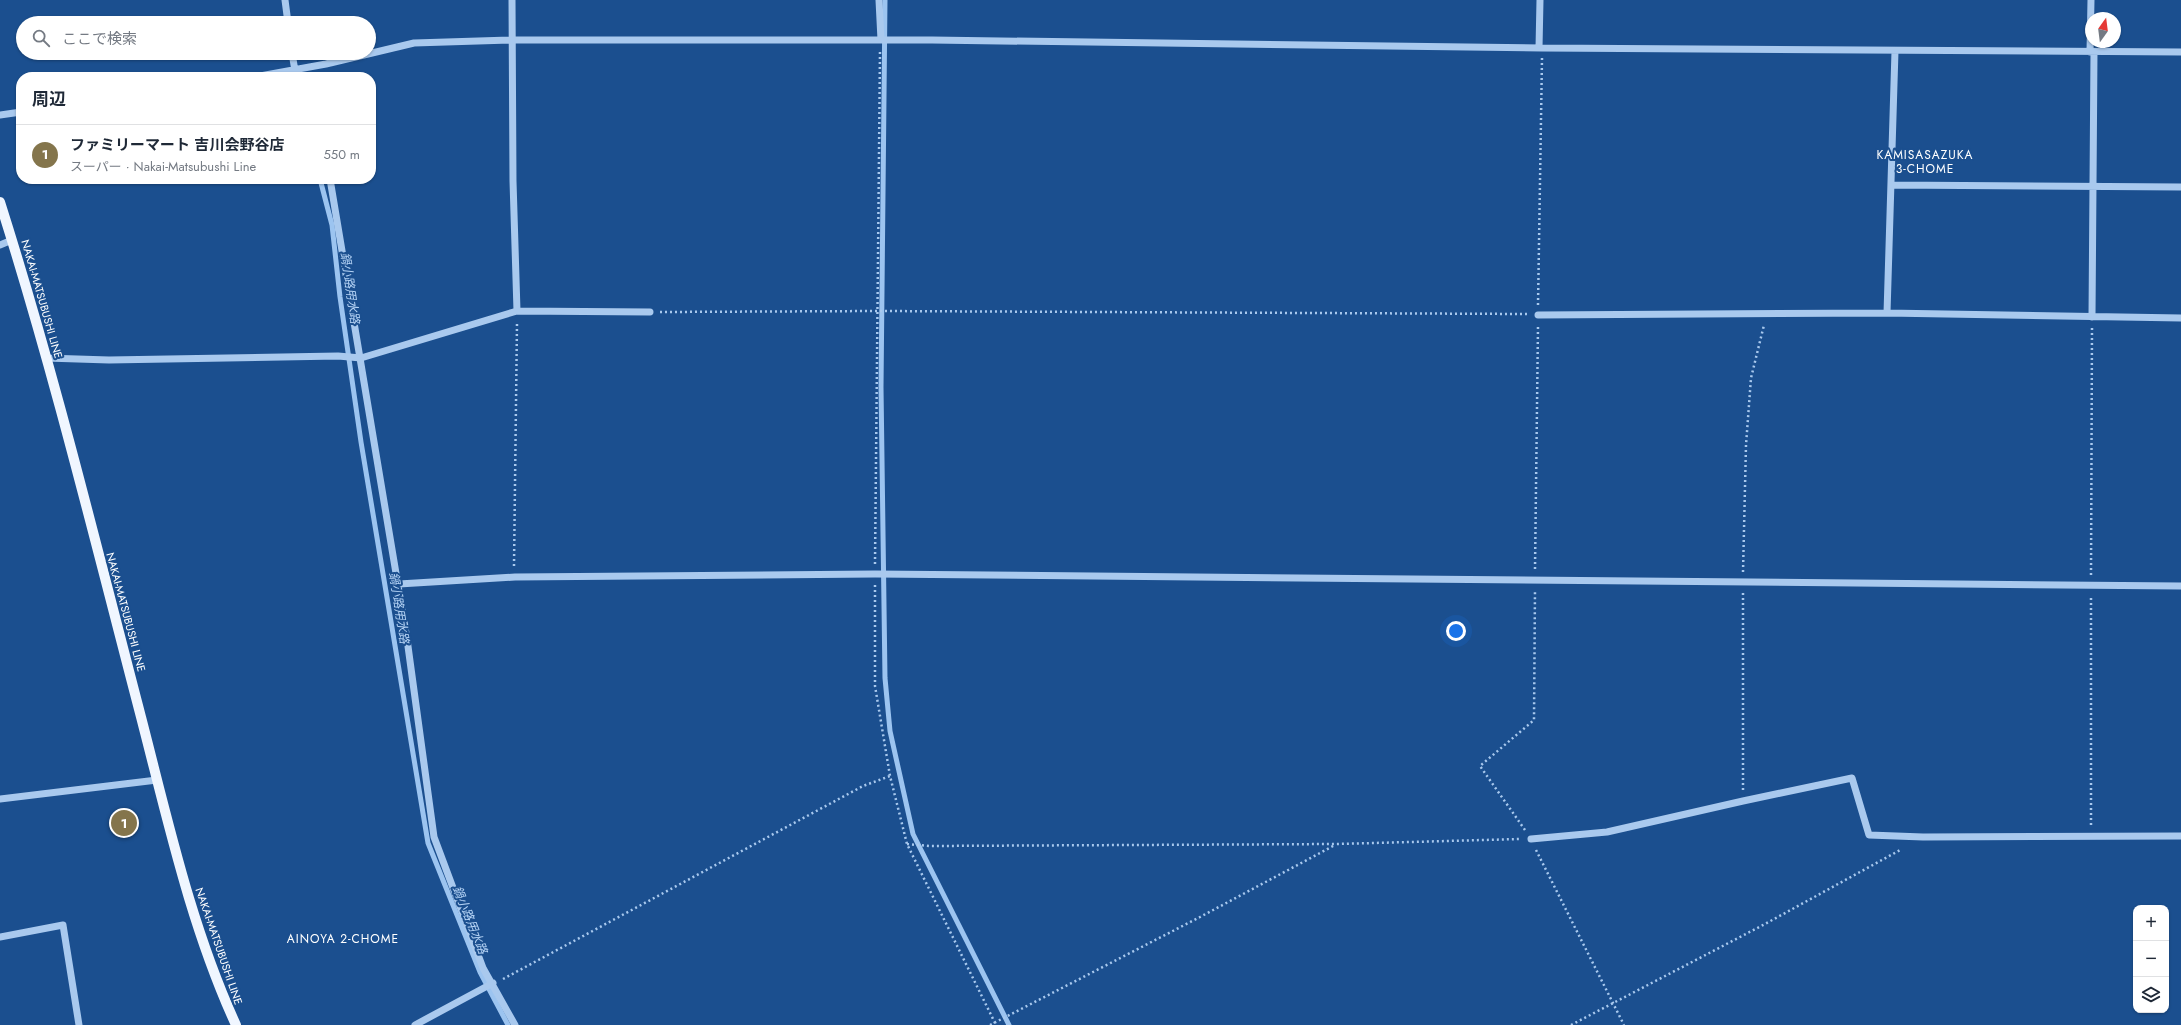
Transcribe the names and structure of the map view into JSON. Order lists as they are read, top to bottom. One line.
{"streets":{"main road":["NAKAI-MATSUBUSHI LINE"]},"districts":["KAMISASAZUKA 3-CHOME","AINOYA 2-CHOME"],"water":["鍋小路用水路"],"north":"top","page":{"search":"ここで検索","heading":"周辺","list":[{"mark":"1","name":"ファミリーマート 吉川会野谷店","note":"スーパー · Nakai-Matsubushi Line","value":"550 m"}],"pins":"1","map_buttons":["+","−"]}}
